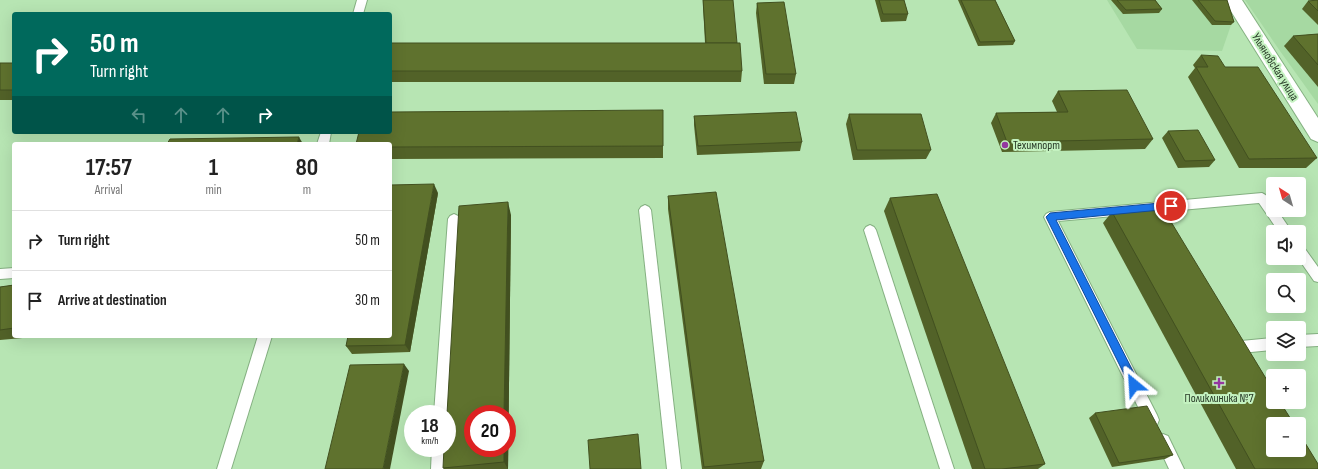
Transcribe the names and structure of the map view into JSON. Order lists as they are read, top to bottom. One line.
{"streets":{"street":["Ульяновская улица"]},"places":{"other":["Техимпорт"],"health":["Поликлиника №7"]},"north":"top left","page":{"turn":["50 m","Turn right"],"eta":["17:57","Arrival","1","min","80","m"],"map_buttons":["+","−"],"list":[{"name":"Turn right","value":"50 m"},{"name":"Arrive at destination","value":"30 m"}],"speed":"18 km/h","limit":"20"}}
